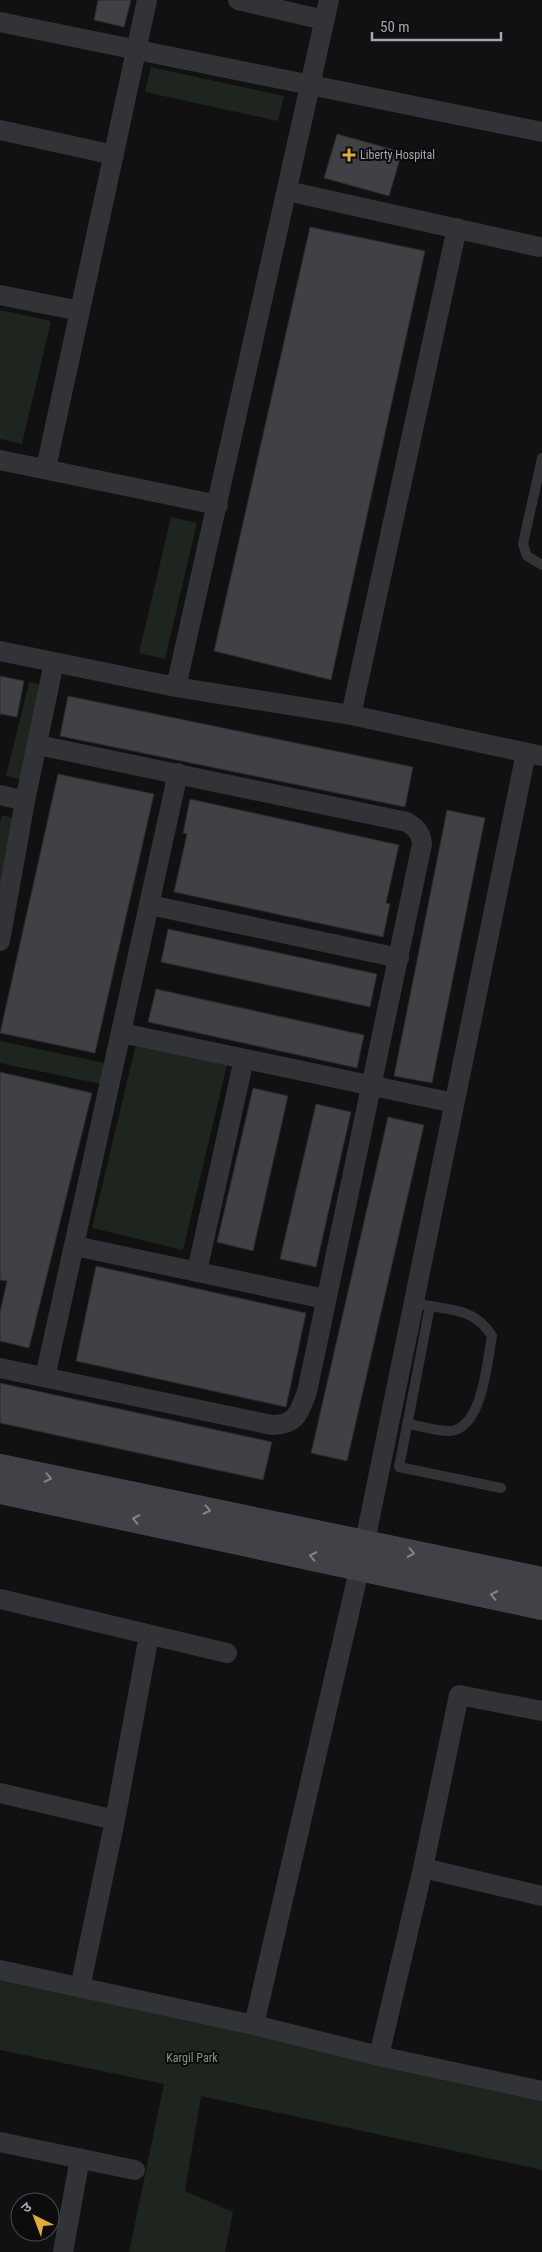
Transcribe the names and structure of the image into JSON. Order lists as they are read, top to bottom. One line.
{"parks":["Kargil Park"],"places":{"health":["Liberty Hospital"]},"scale_bar":"50 m","north":"top left"}
